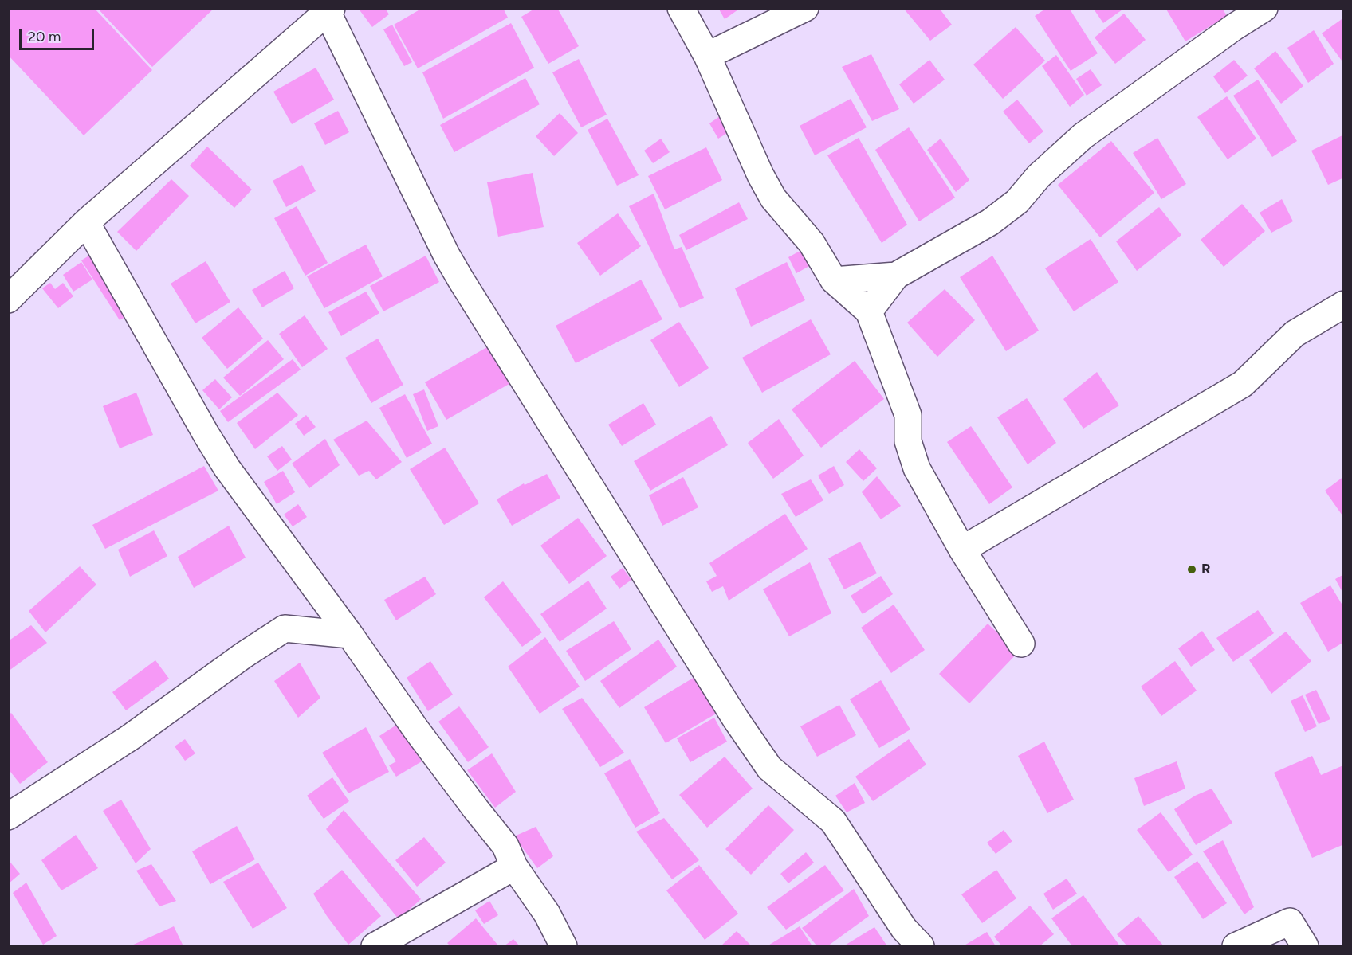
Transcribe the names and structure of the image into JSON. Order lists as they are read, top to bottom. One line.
{"places":["R"],"scale_bar":"20 m"}
